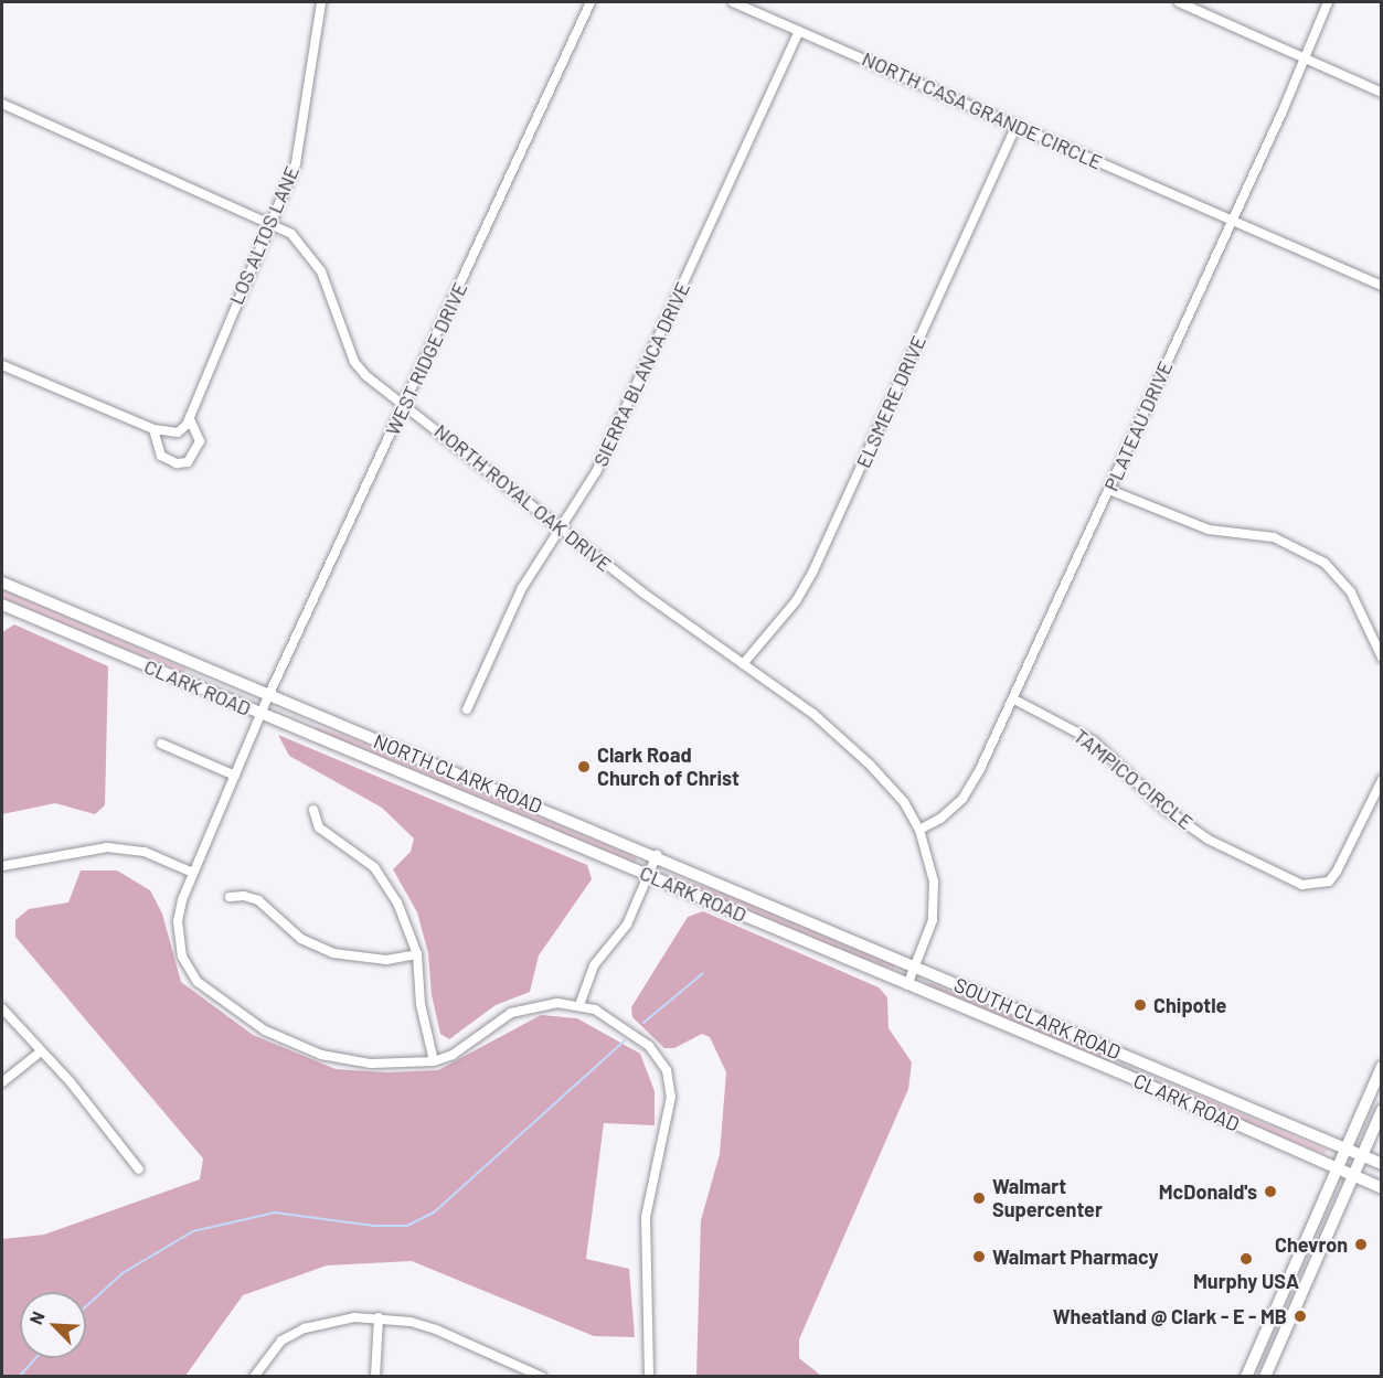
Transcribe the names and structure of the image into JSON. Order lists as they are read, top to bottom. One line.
{"streets":{"main road":["CLARK ROAD","NORTH CLARK ROAD","SOUTH CLARK ROAD"],"street":["NORTH CASA GRANDE CIRCLE","LOS ALTOS LANE","WEST RIDGE DRIVE","SIERRA BLANCA DRIVE","ELSMERE DRIVE","PLATEAU DRIVE","NORTH ROYAL OAK DRIVE","TAMPICO CIRCLE"]},"crossings":[["NORTH CASA GRANDE CIRCLE","SIERRA BLANCA DRIVE"],["NORTH CASA GRANDE CIRCLE","ELSMERE DRIVE"],["NORTH CASA GRANDE CIRCLE","PLATEAU DRIVE"],["LOS ALTOS LANE","NORTH ROYAL OAK DRIVE"],["WEST RIDGE DRIVE","NORTH ROYAL OAK DRIVE"],["WEST RIDGE DRIVE","CLARK ROAD"],["WEST RIDGE DRIVE","NORTH CLARK ROAD"],["SIERRA BLANCA DRIVE","NORTH ROYAL OAK DRIVE"],["ELSMERE DRIVE","NORTH ROYAL OAK DRIVE"],["PLATEAU DRIVE","NORTH ROYAL OAK DRIVE"],["PLATEAU DRIVE","TAMPICO CIRCLE"],["NORTH ROYAL OAK DRIVE","CLARK ROAD"],["NORTH ROYAL OAK DRIVE","NORTH CLARK ROAD"],["NORTH ROYAL OAK DRIVE","SOUTH CLARK ROAD"],["NORTH CLARK ROAD","SOUTH CLARK ROAD"]],"places":["Clark Road Church of Christ","Chipotle","McDonald's","Walmart Supercenter","Chevron","Walmart Pharmacy","Murphy USA","Wheatland @ Clark - E - MB"],"north":"top left"}
